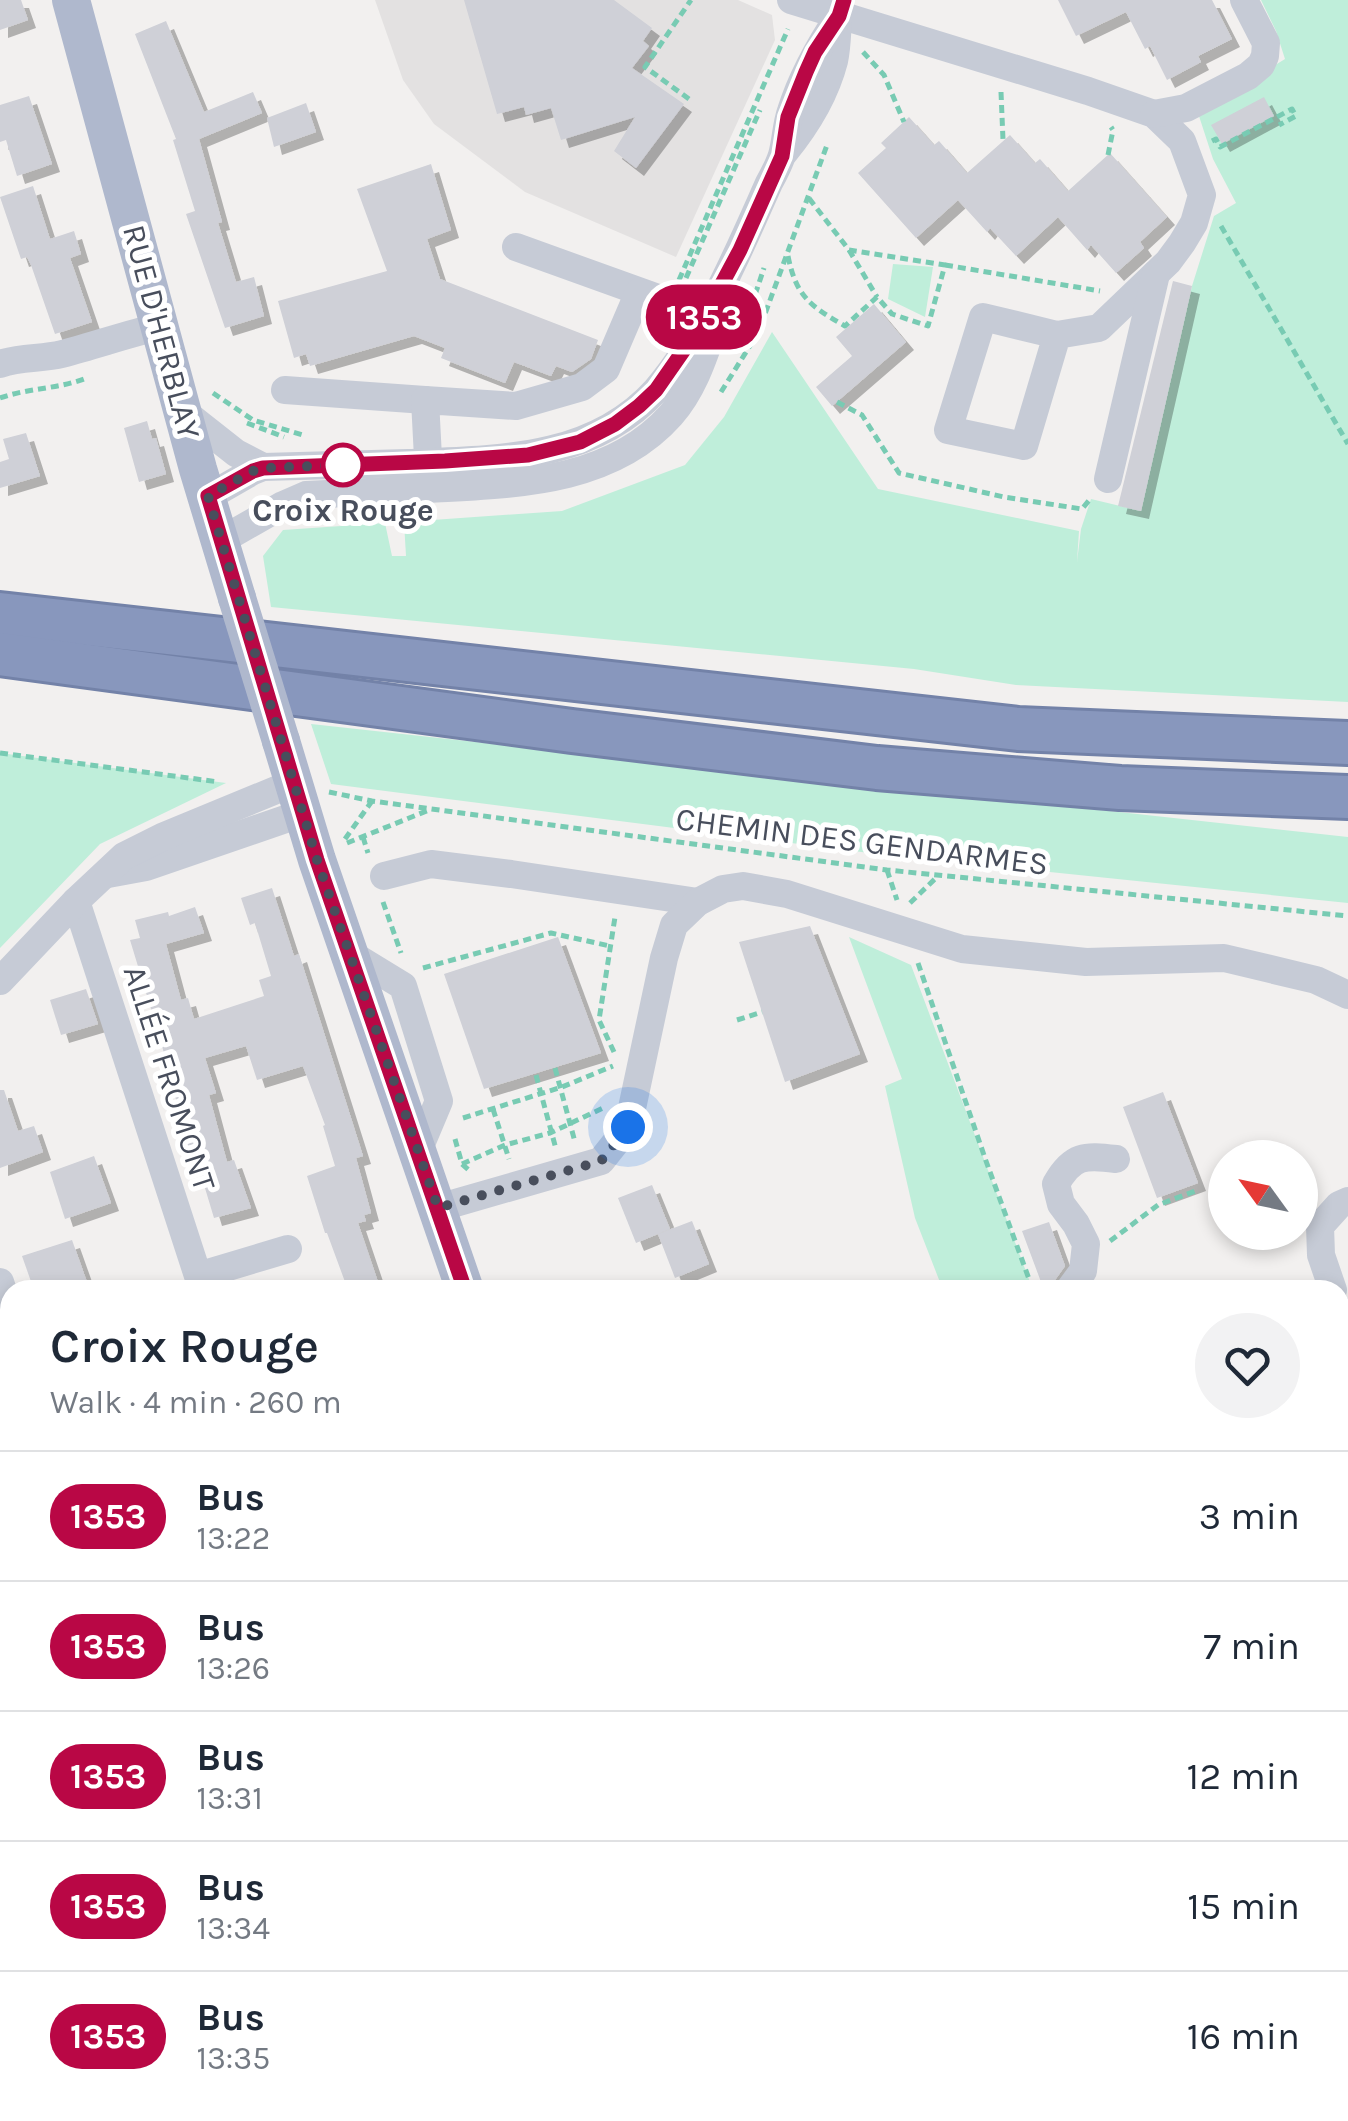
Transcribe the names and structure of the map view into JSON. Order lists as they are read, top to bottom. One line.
{"streets":{"main road":["RUE D'HERBLAY"],"street":["ALLÉE FROMONT"],"path":["CHEMIN DES GENDARMES"]},"crossings":[["RUE D'HERBLAY","CHEMIN DES GENDARMES"]],"places":["Croix Rouge"],"lines":["bus line 1353"],"north":"top left","page":{"on_map":"1353","heading":["Croix Rouge","Walk · 4 min · 260 m"],"list":[{"mark":"1353","name":"Bus","note":"13:22","value":"3 min"},{"mark":"1353","name":"Bus","note":"13:26","value":"7 min"},{"mark":"1353","name":"Bus","note":"13:31","value":"12 min"},{"mark":"1353","name":"Bus","note":"13:34","value":"15 min"},{"mark":"1353","name":"Bus","note":"13:35","value":"16 min"}]}}
